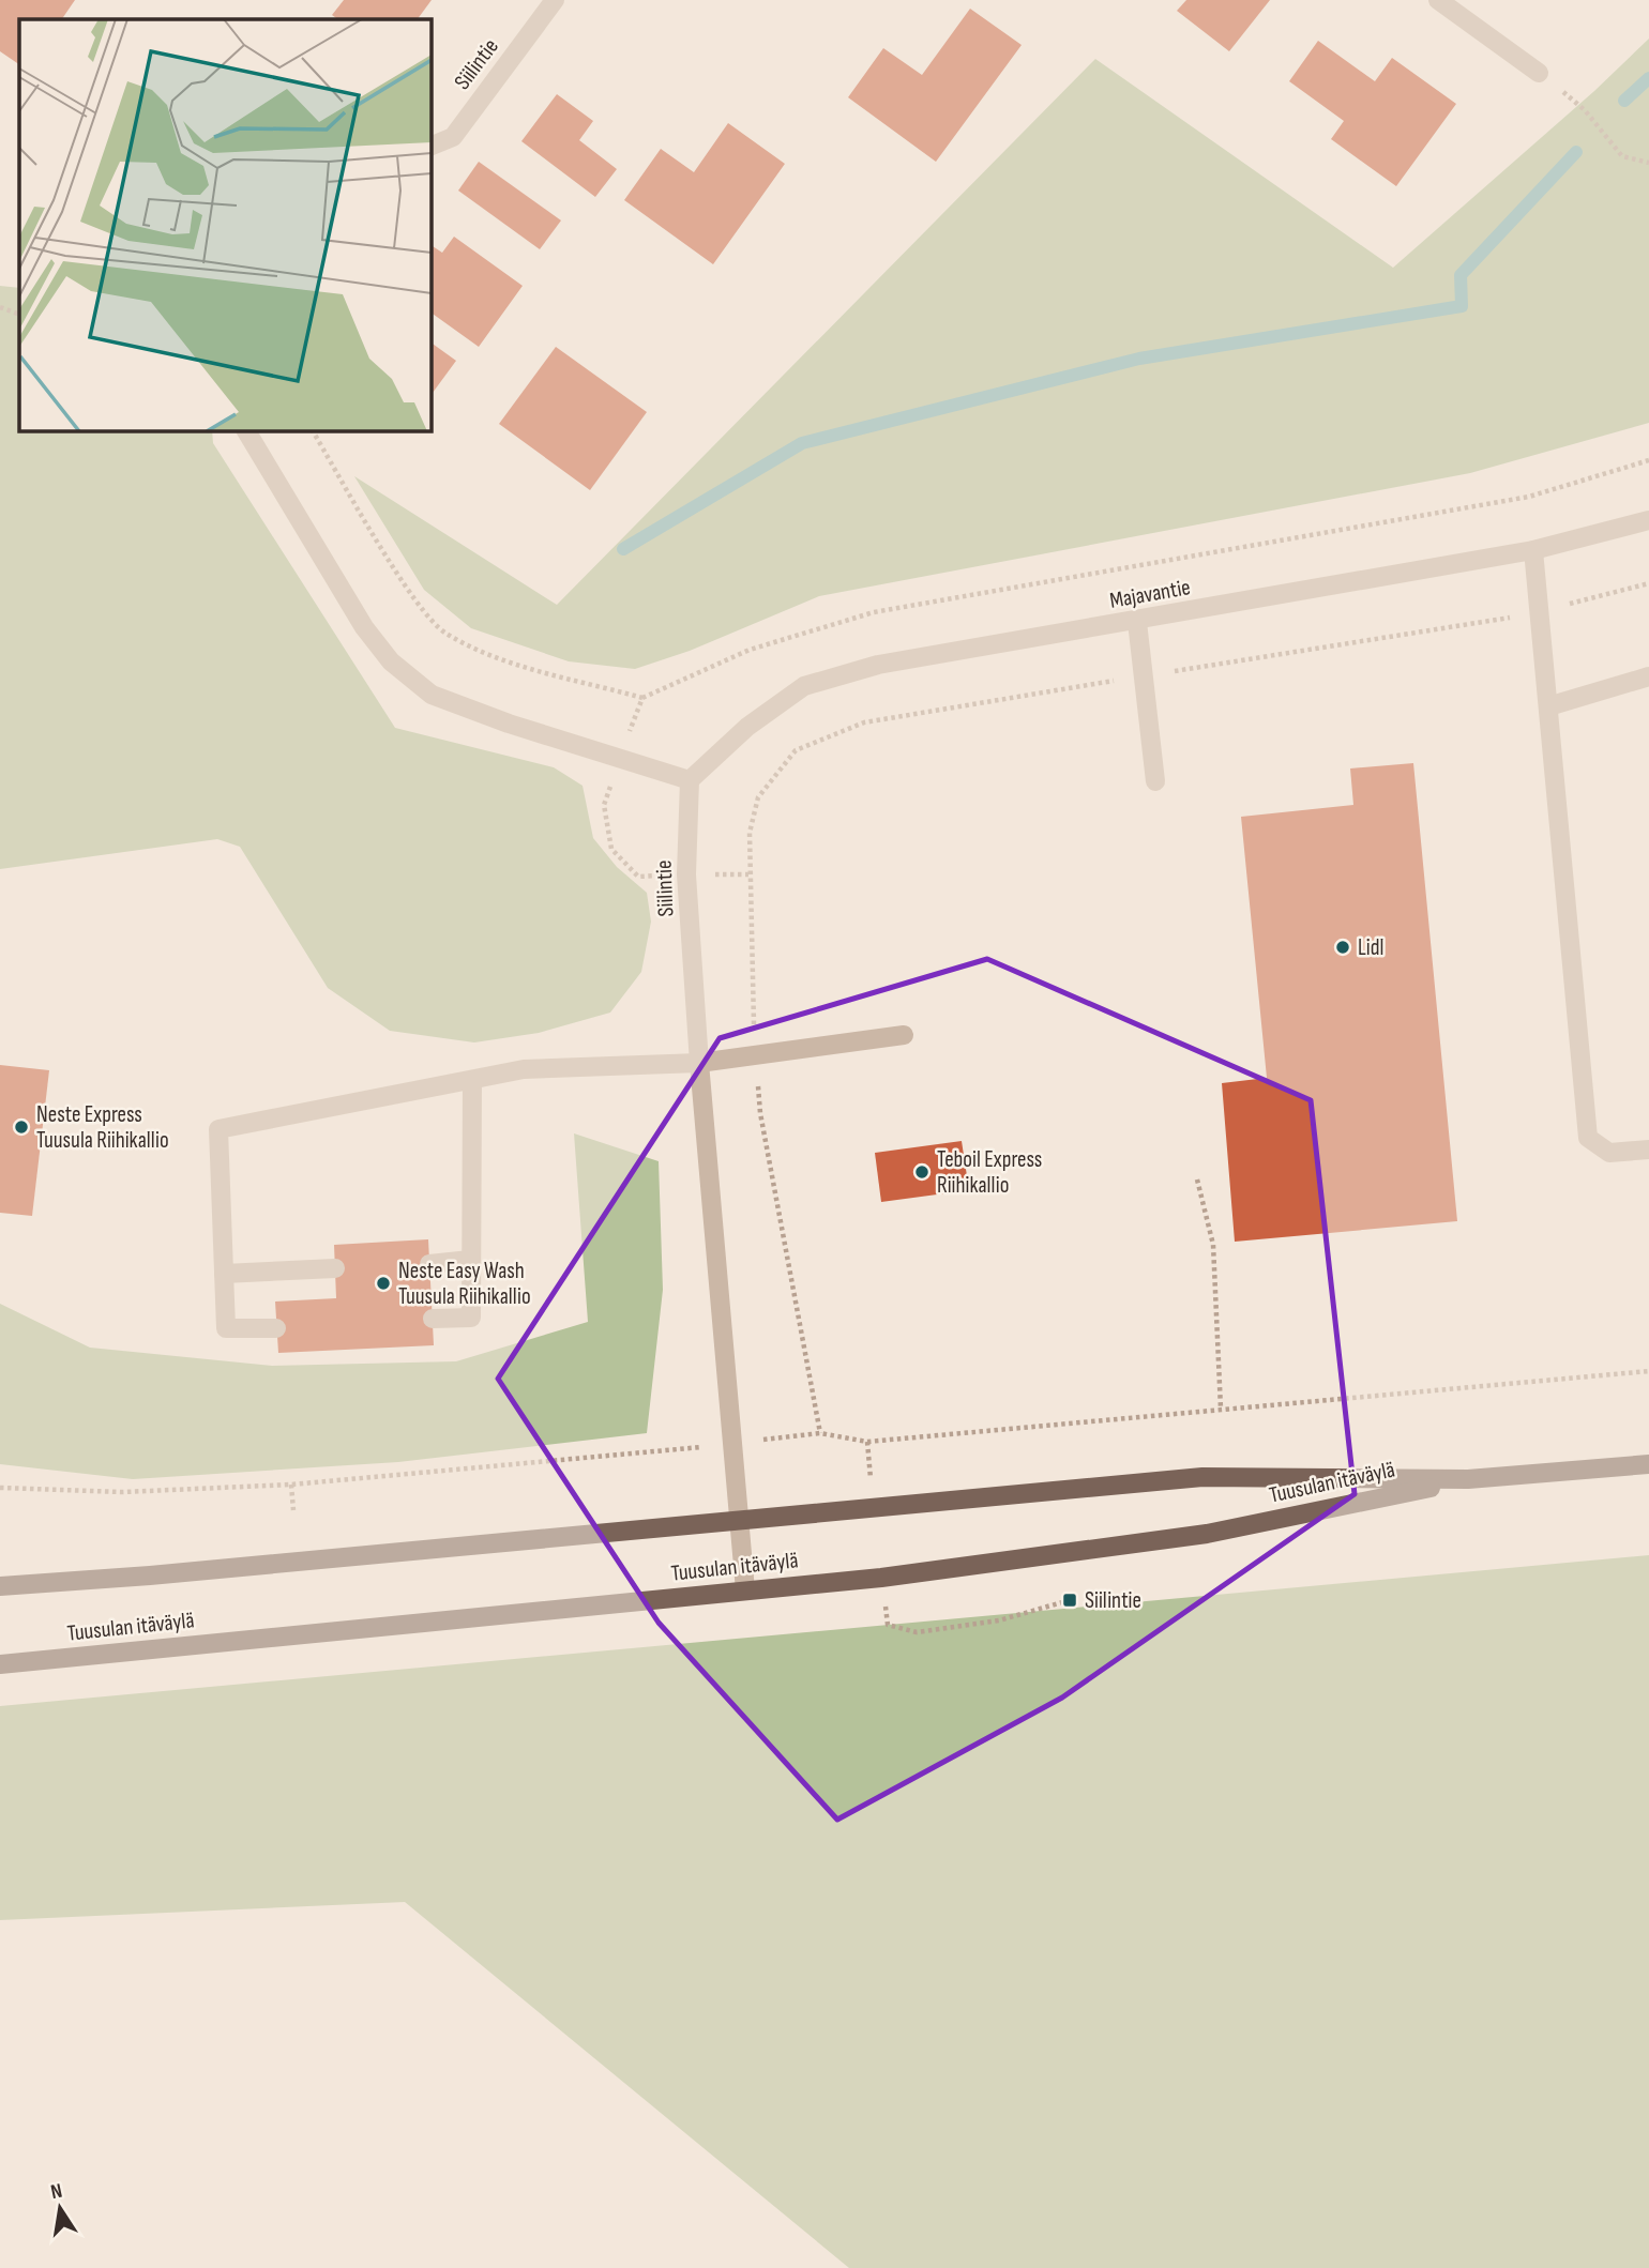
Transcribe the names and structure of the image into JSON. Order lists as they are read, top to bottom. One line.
{"streets":{"main road":["Tuusulan itäväylä"],"street":["Siilintie","Majavantie"]},"crossings":[["Siilintie","Majavantie"],["Siilintie","Tuusulan itäväylä"]],"places":{"other":["Lidl","Neste Express Tuusula Riihikallio","Teboil Express Riihikallio","Neste Easy Wash Tuusula Riihikallio"],"transit":["Siilintie"]},"north":"top"}
